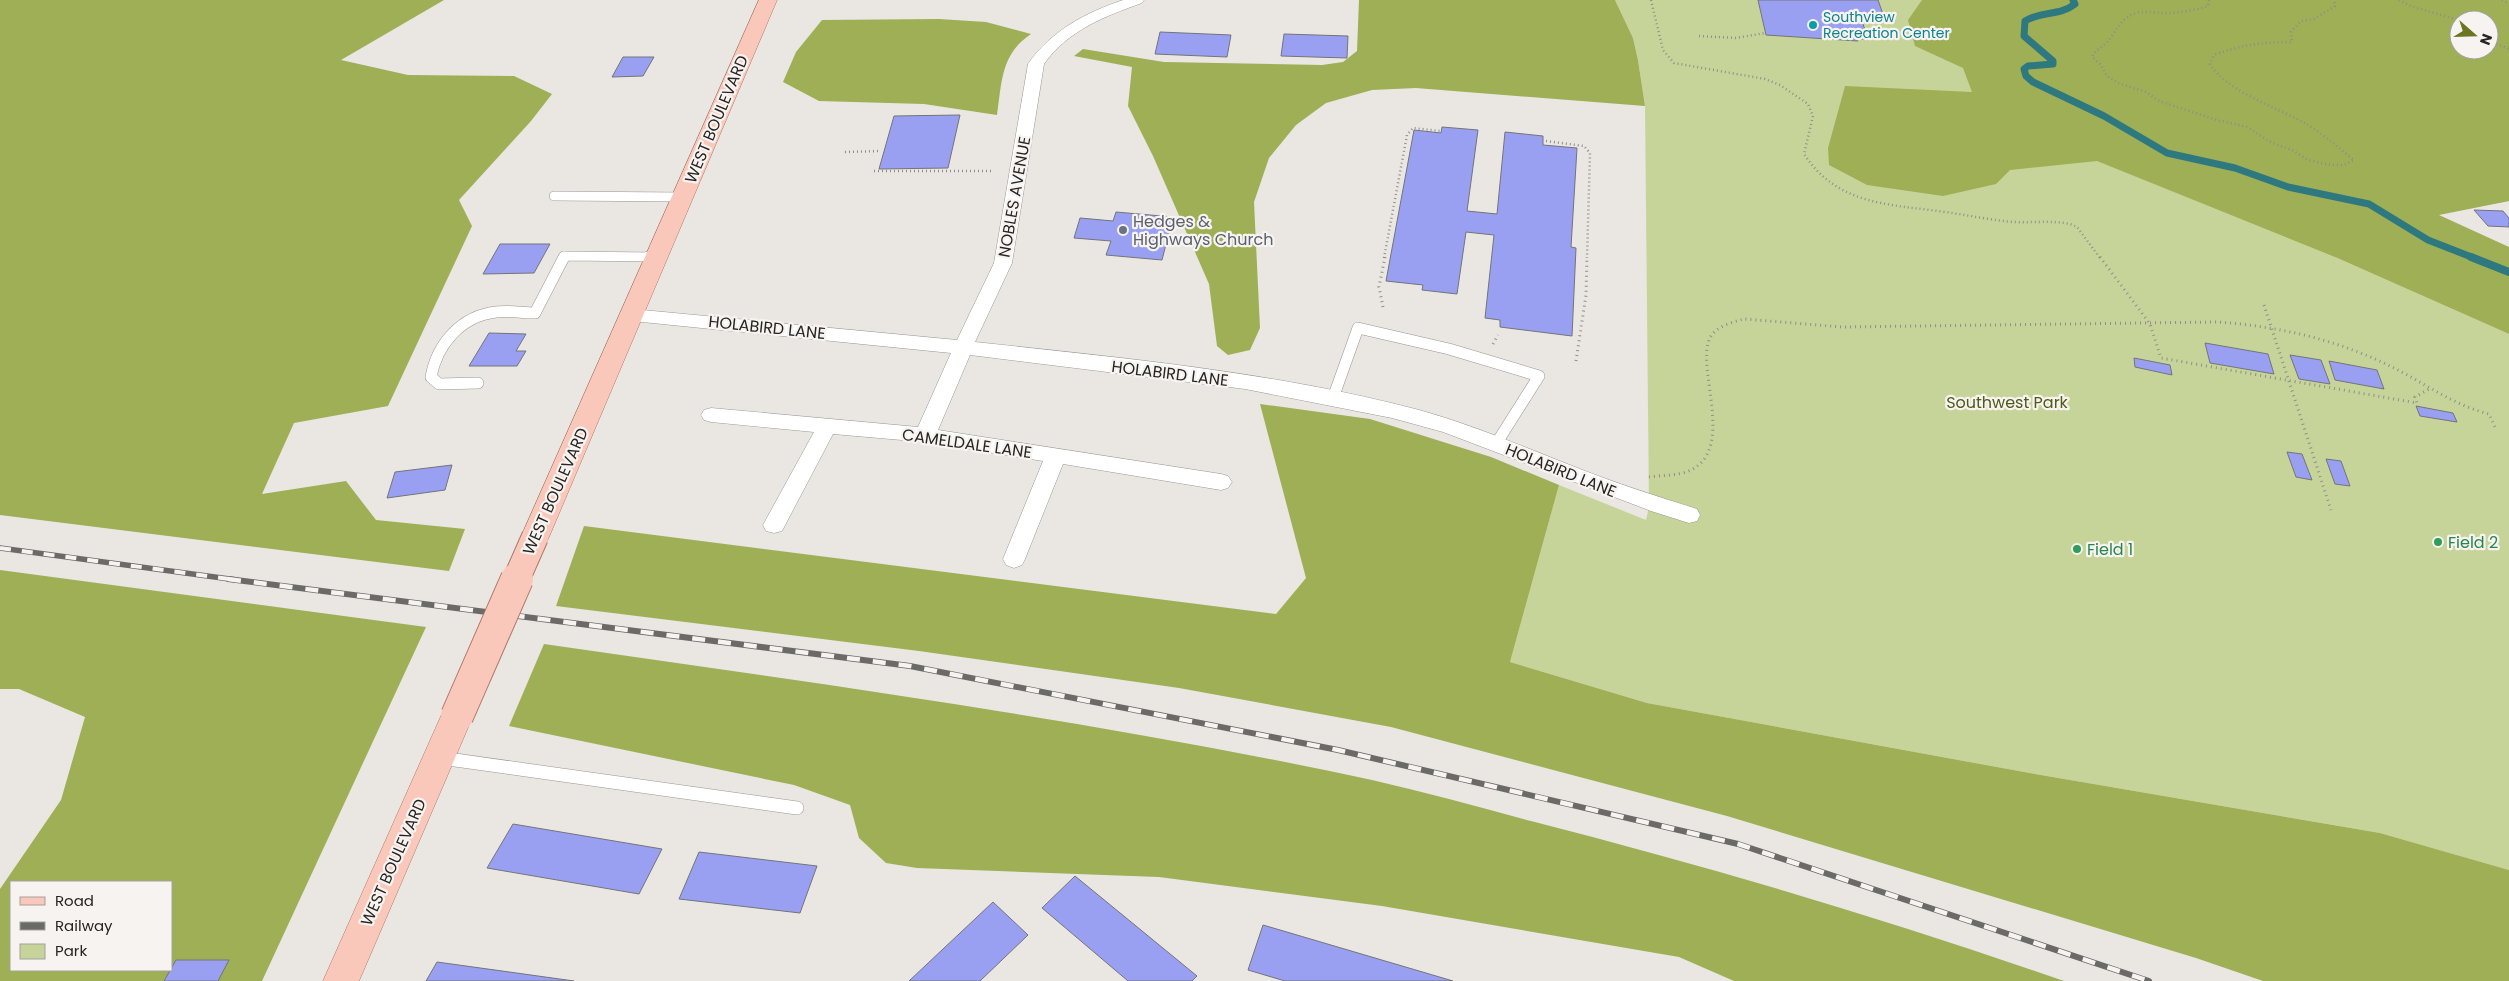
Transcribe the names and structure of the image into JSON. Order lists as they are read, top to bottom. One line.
{"streets":{"main road":["WEST BOULEVARD"],"street":["NOBLES AVENUE","HOLABIRD LANE","CAMELDALE LANE"]},"crossings":[["WEST BOULEVARD","HOLABIRD LANE"],["NOBLES AVENUE","HOLABIRD LANE"],["NOBLES AVENUE","CAMELDALE LANE"]],"parks":["Southwest Park"],"places":["Southview Recreation Center","Hedges & Highways Church","Field 2","Field 1"],"legend":["Road","Railway","Park"],"north":"right"}
